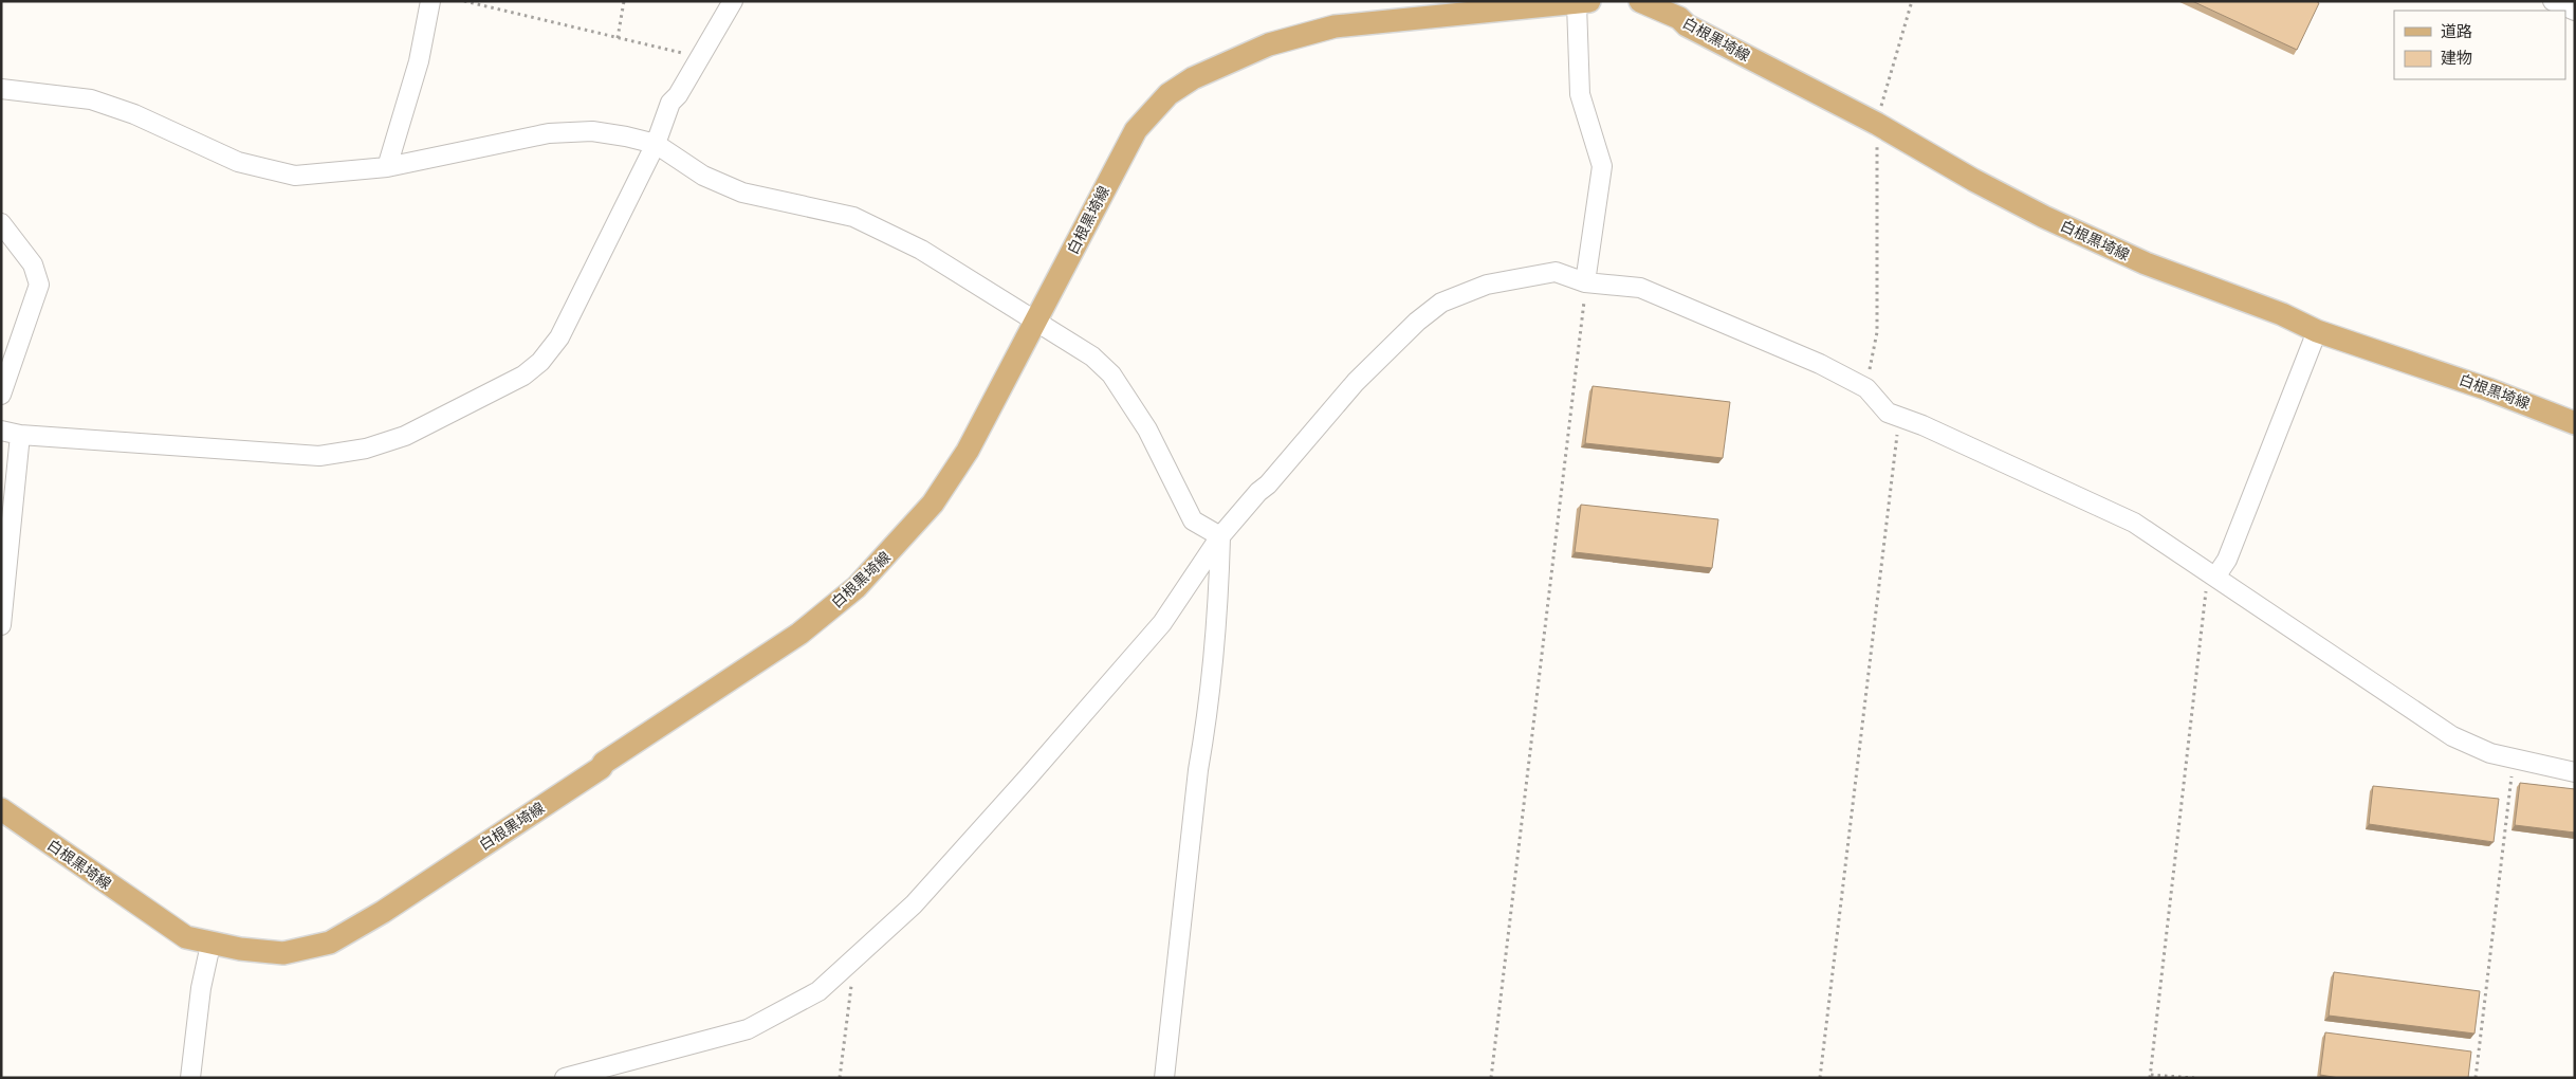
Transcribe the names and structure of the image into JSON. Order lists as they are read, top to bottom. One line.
{"streets":{"main road":["白根黒埼線"]},"legend":["道路","建物"]}
